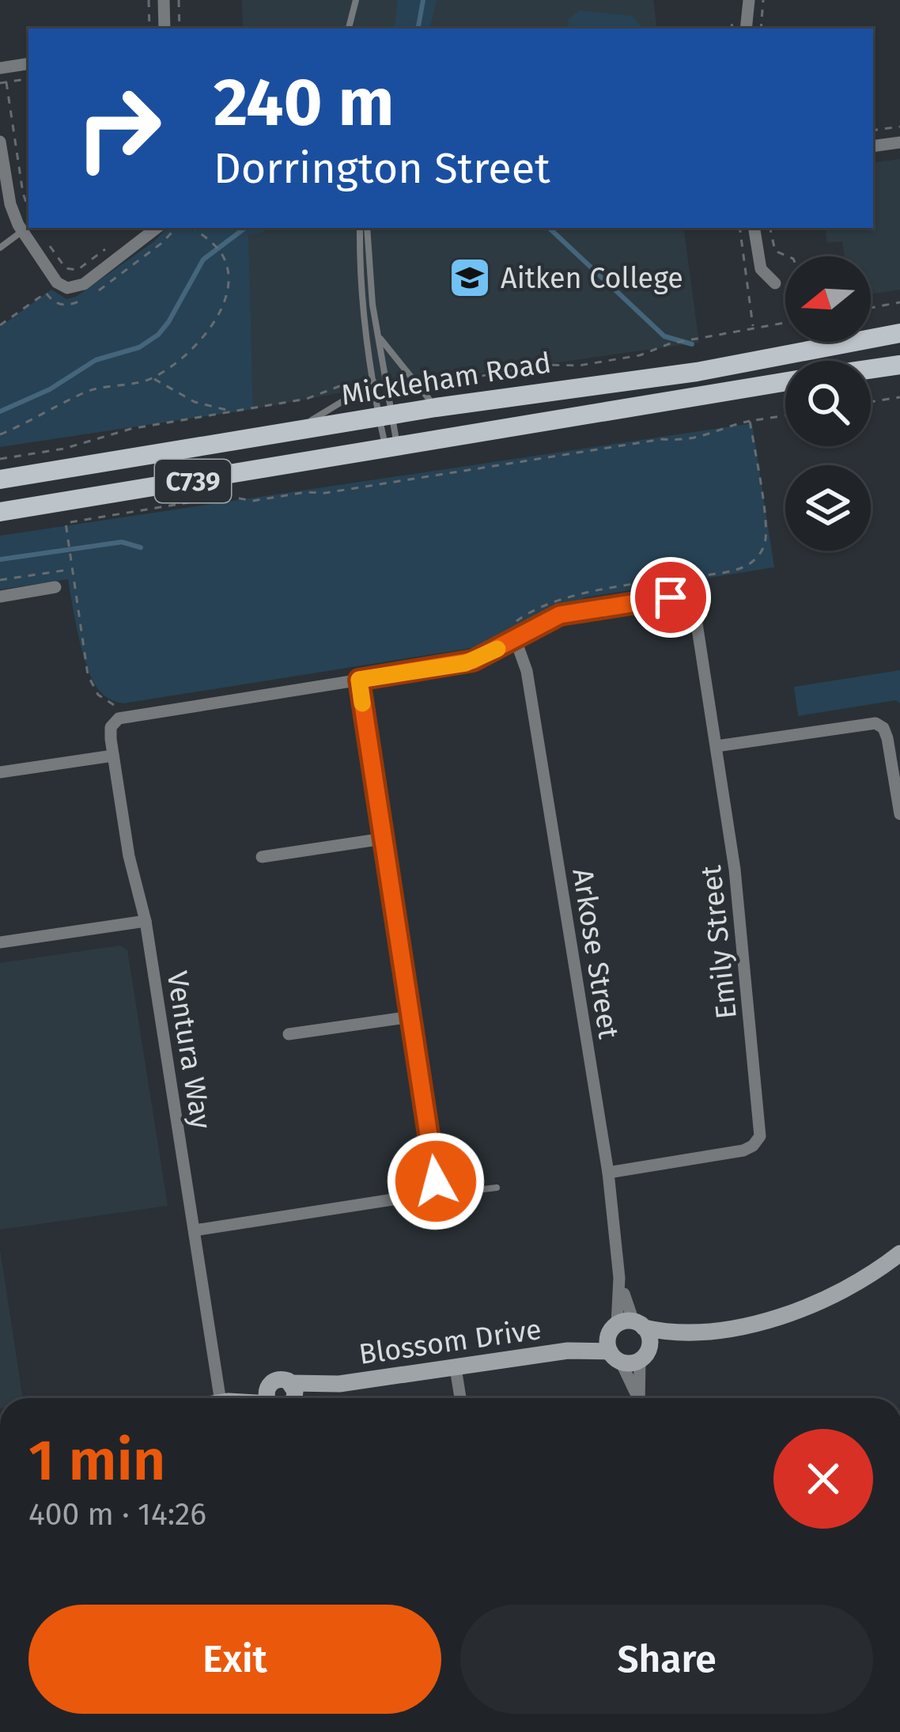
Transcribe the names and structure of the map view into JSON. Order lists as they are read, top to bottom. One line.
{"streets":{"main road":["Mickleham Road","C739"],"street":["Emily Street","Arkose Street","Ventura Way","Blossom Drive"]},"crossings":[["Emily Street","Arkose Street"],["Arkose Street","Blossom Drive"]],"places":{"school or university":["Aitken College"]},"north":"left","page":{"turn":["240 m","Dorrington Street"],"heading":["1 min","400 m · 14:26"],"buttons":["Exit","Share"]}}
